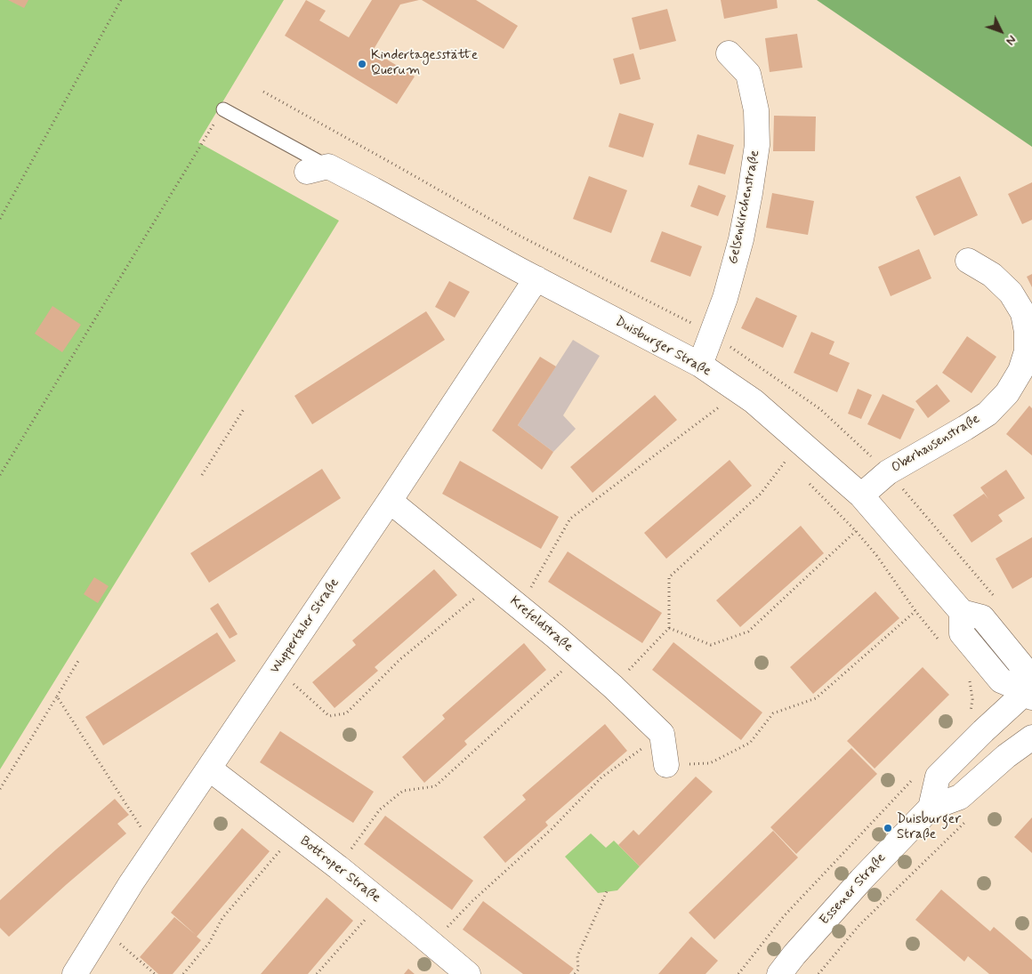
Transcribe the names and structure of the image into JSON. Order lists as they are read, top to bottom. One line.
{"streets":{"street":["Gelsenkirchenstraße","Duisburger Straße","Oberhausenstraße","Krefeldstraße","Wuppertaler Straße","Bottroper Straße","Essener Straße"]},"crossings":[["Gelsenkirchenstraße","Duisburger Straße"],["Duisburger Straße","Oberhausenstraße"],["Duisburger Straße","Wuppertaler Straße"],["Krefeldstraße","Wuppertaler Straße"],["Wuppertaler Straße","Bottroper Straße"]],"places":["Kindertagesstätte Querum","Duisburger Straße"],"north":"bottom right"}
